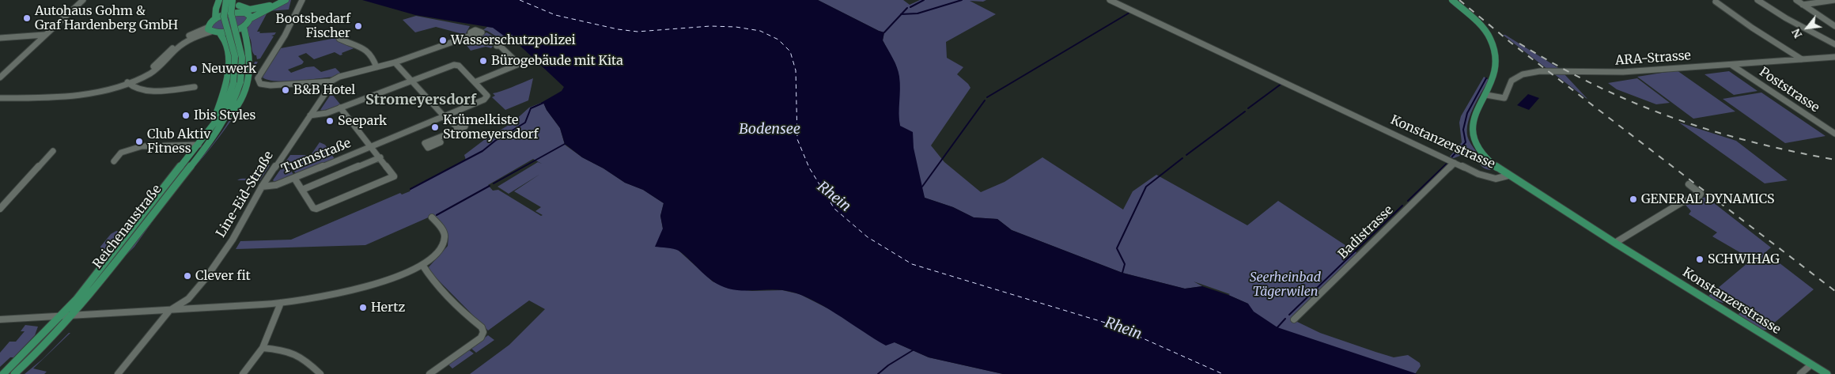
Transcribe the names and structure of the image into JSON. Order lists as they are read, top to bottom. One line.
{"streets":{"main road":["Konstanzerstrasse","Reichenaustraße"],"street":["ARA-Strasse","Poststrasse","Turmstraße","Line-Eid-Straße","Badistrasse"]},"crossings":[["ARA-Strasse","Poststrasse"],["Konstanzerstrasse","Badistrasse"],["Turmstraße","Line-Eid-Straße"]],"districts":["Stromeyersdorf"],"water":["Bodensee","Rhein"],"parks":["Seerheinbad Tägerwilen"],"places":["Autohaus Gohm & Graf Hardenberg GmbH","Bootsbedarf Fischer","Wasserschutzpolizei","Bürogebäude mit Kita","Neuwerk","B&B Hotel","Ibis Styles","Seepark","Krümelkiste Stromeyersdorf","Club Aktiv Fitness","GENERAL DYNAMICS","SCHWIHAG","Clever fit","Hertz"],"north":"bottom left"}
